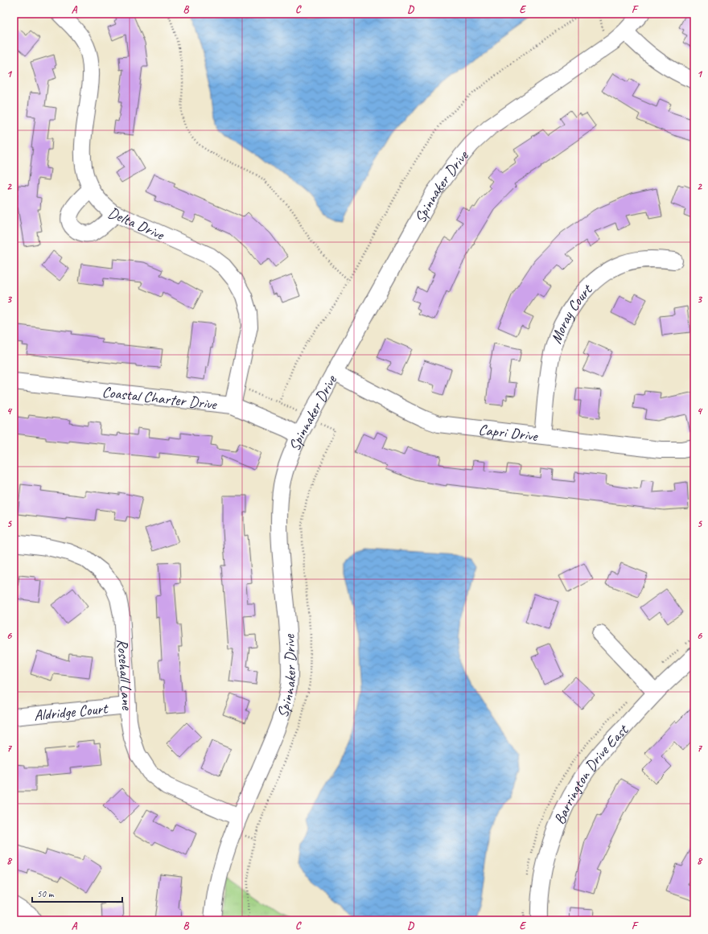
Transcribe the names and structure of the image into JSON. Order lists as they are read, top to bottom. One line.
{"streets":{"street":["Spinnaker Drive","Delta Drive","Moray Court","Coastal Charter Drive","Capri Drive","Rosehall Lane","Aldridge Court","Barrington Drive East"]},"crossings":[["Spinnaker Drive","Coastal Charter Drive"],["Spinnaker Drive","Capri Drive"],["Spinnaker Drive","Rosehall Lane"],["Delta Drive","Coastal Charter Drive"],["Moray Court","Capri Drive"],["Rosehall Lane","Aldridge Court"]],"scale_bar":"50 m","grid":{"columns":["A","B","C","D","E","F"],"rows":["1","2","3","4","5","6","7","8"]}}
